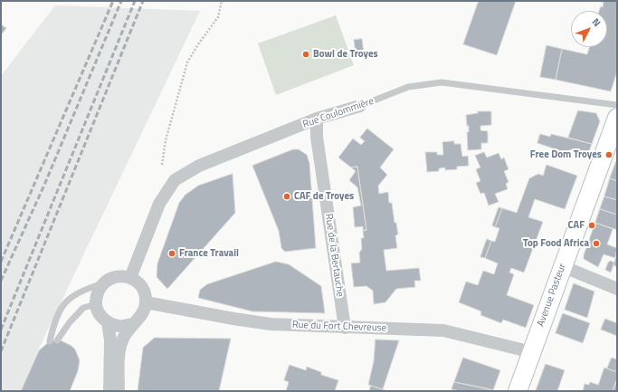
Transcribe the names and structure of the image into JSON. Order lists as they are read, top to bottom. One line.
{"streets":{"main road":["Avenue Pasteur"],"street":["Rue Coulommière","Rue de la Bertauche","Rue du Fort Chevreuse"]},"crossings":[["Rue Coulommière","Rue de la Bertauche"],["Rue Coulommière","Rue du Fort Chevreuse"],["Rue de la Bertauche","Rue du Fort Chevreuse"],["Avenue Pasteur","Rue du Fort Chevreuse"]],"places":["Bowl de Troyes","Free Dom Troyes","CAF de Troyes","CAF","Top Food Africa","France Travail"],"north":"top right"}
